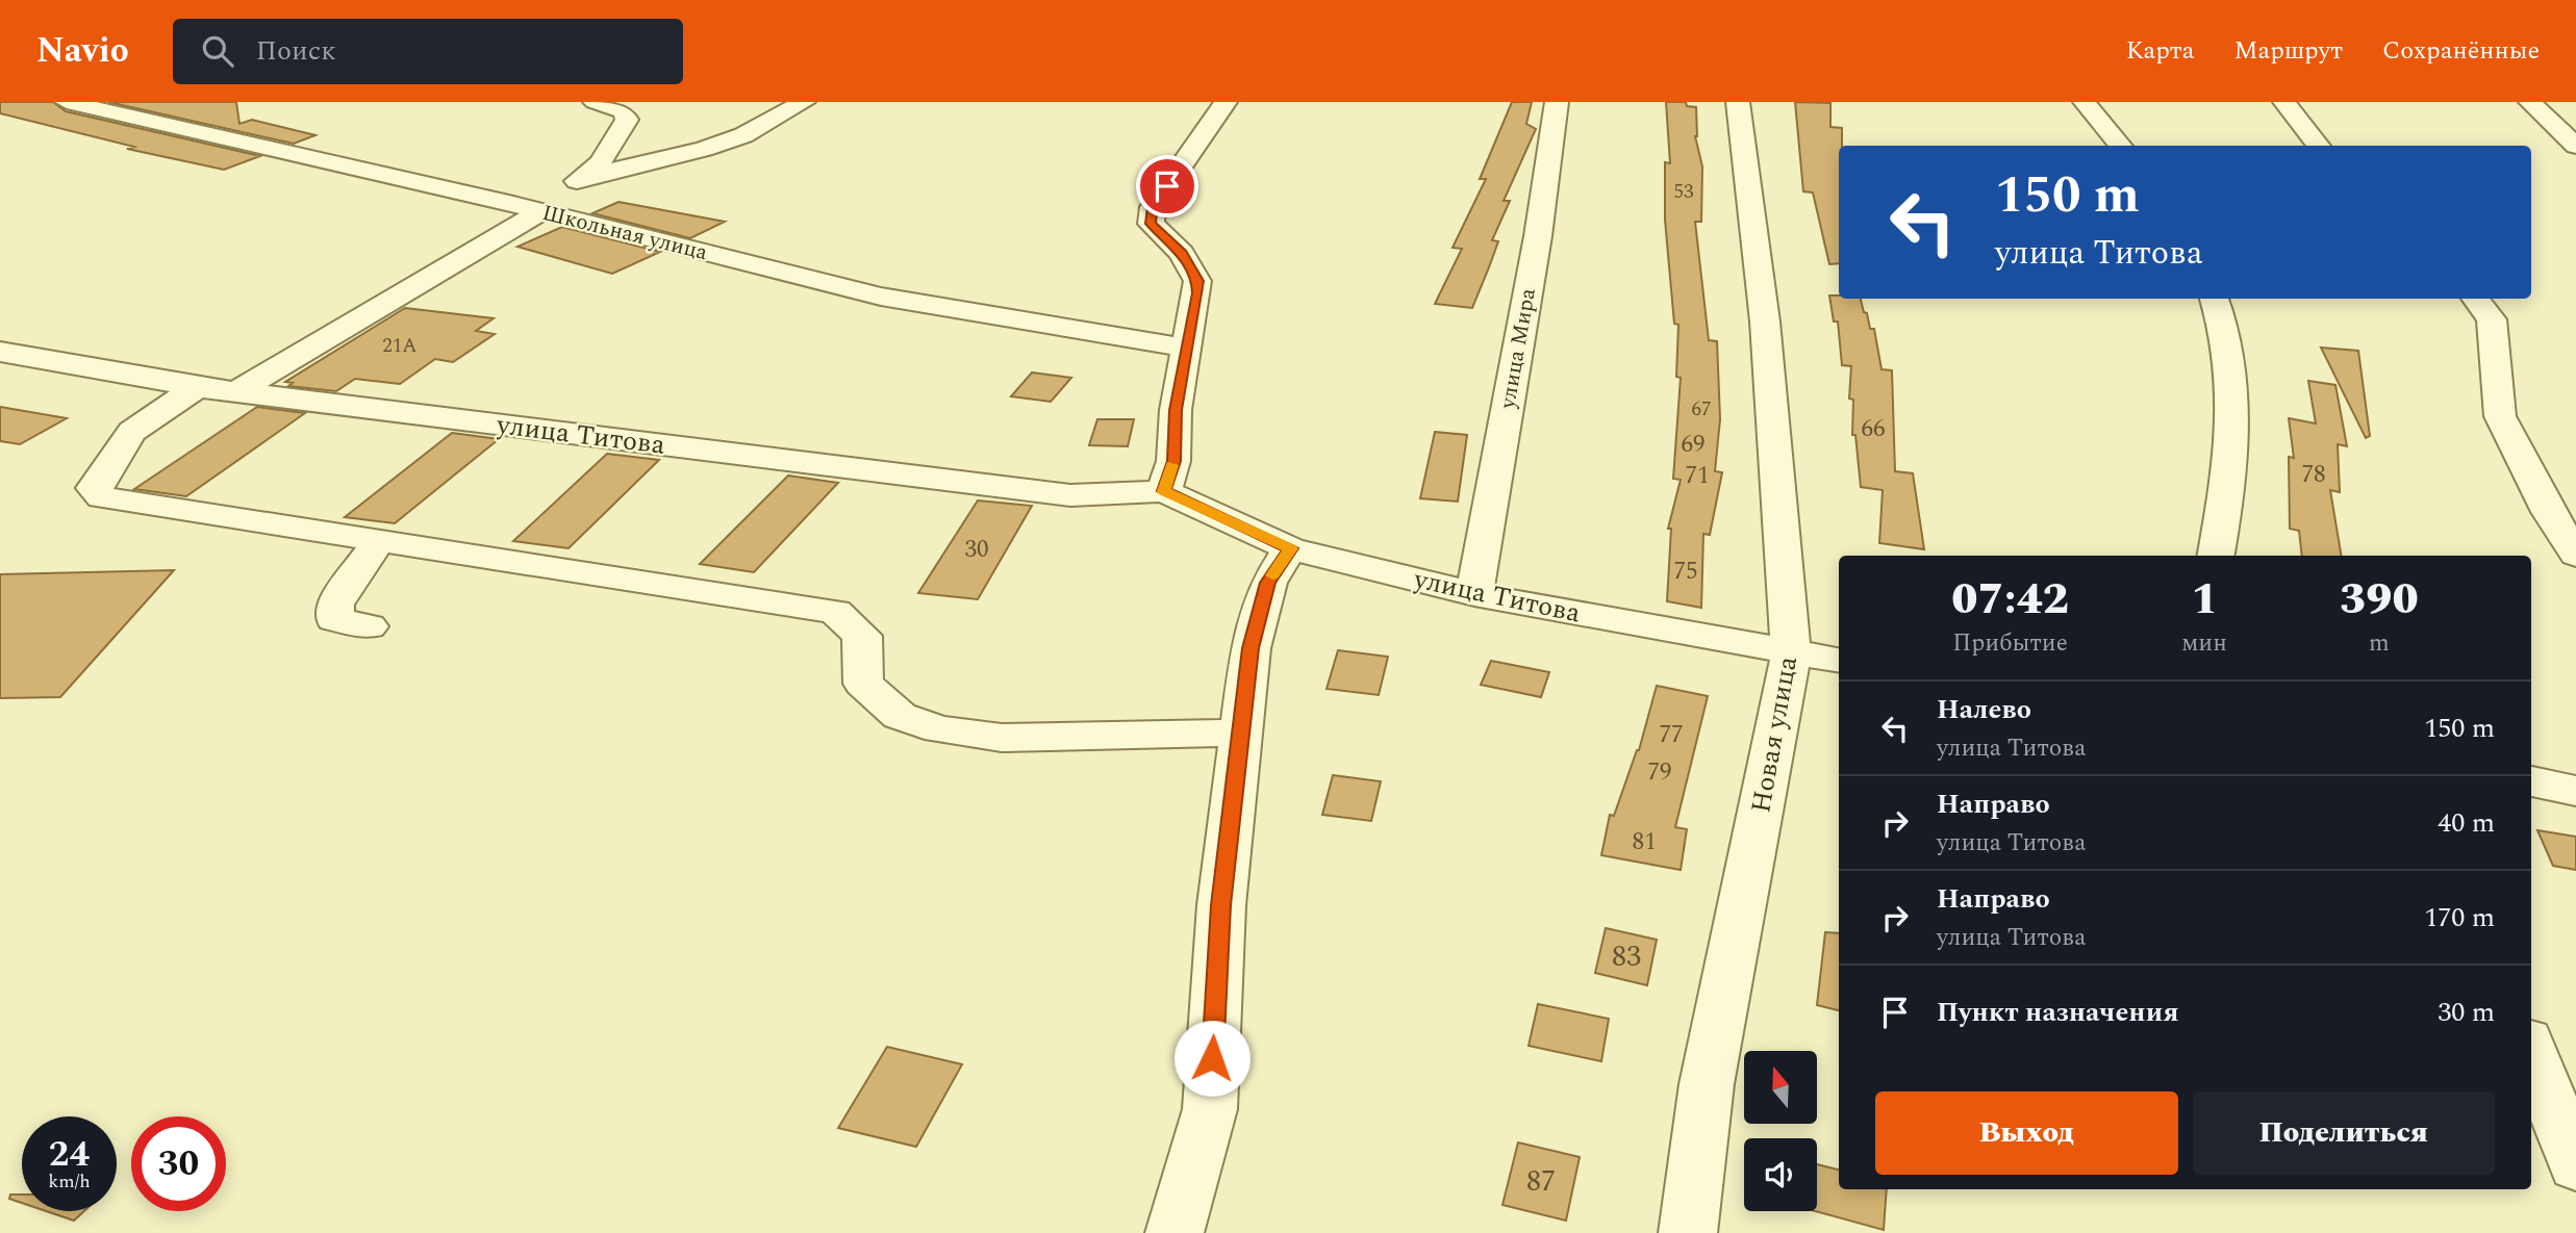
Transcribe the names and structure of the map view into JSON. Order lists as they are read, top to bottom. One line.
{"streets":{"street":["Школьная улица","улица Мира","улица Титова","Новая улица"]},"crossings":[["улица Мира","улица Титова"],["улица Титова","Новая улица"]],"house_numbers":["53","21А","67","66","69","78","71","30","75","77","79","81","83","87"],"north":"top","page":{"header":"Navio","search":"Поиск","nav":["Карта","Маршрут","Сохранённые"],"turn":["150 m","улица Титова"],"eta":["07:42","Прибытие","1","мин","390","m"],"list":[{"name":"Налево","note":"улица Титова","value":"150 m"},{"name":"Направо","note":"улица Титова","value":"40 m"},{"name":"Направо","note":"улица Титова","value":"170 m"},{"name":"Пункт назначения","value":"30 m"}],"buttons":["Выход","Поделиться"],"speed":"24 km/h","limit":"30"}}
